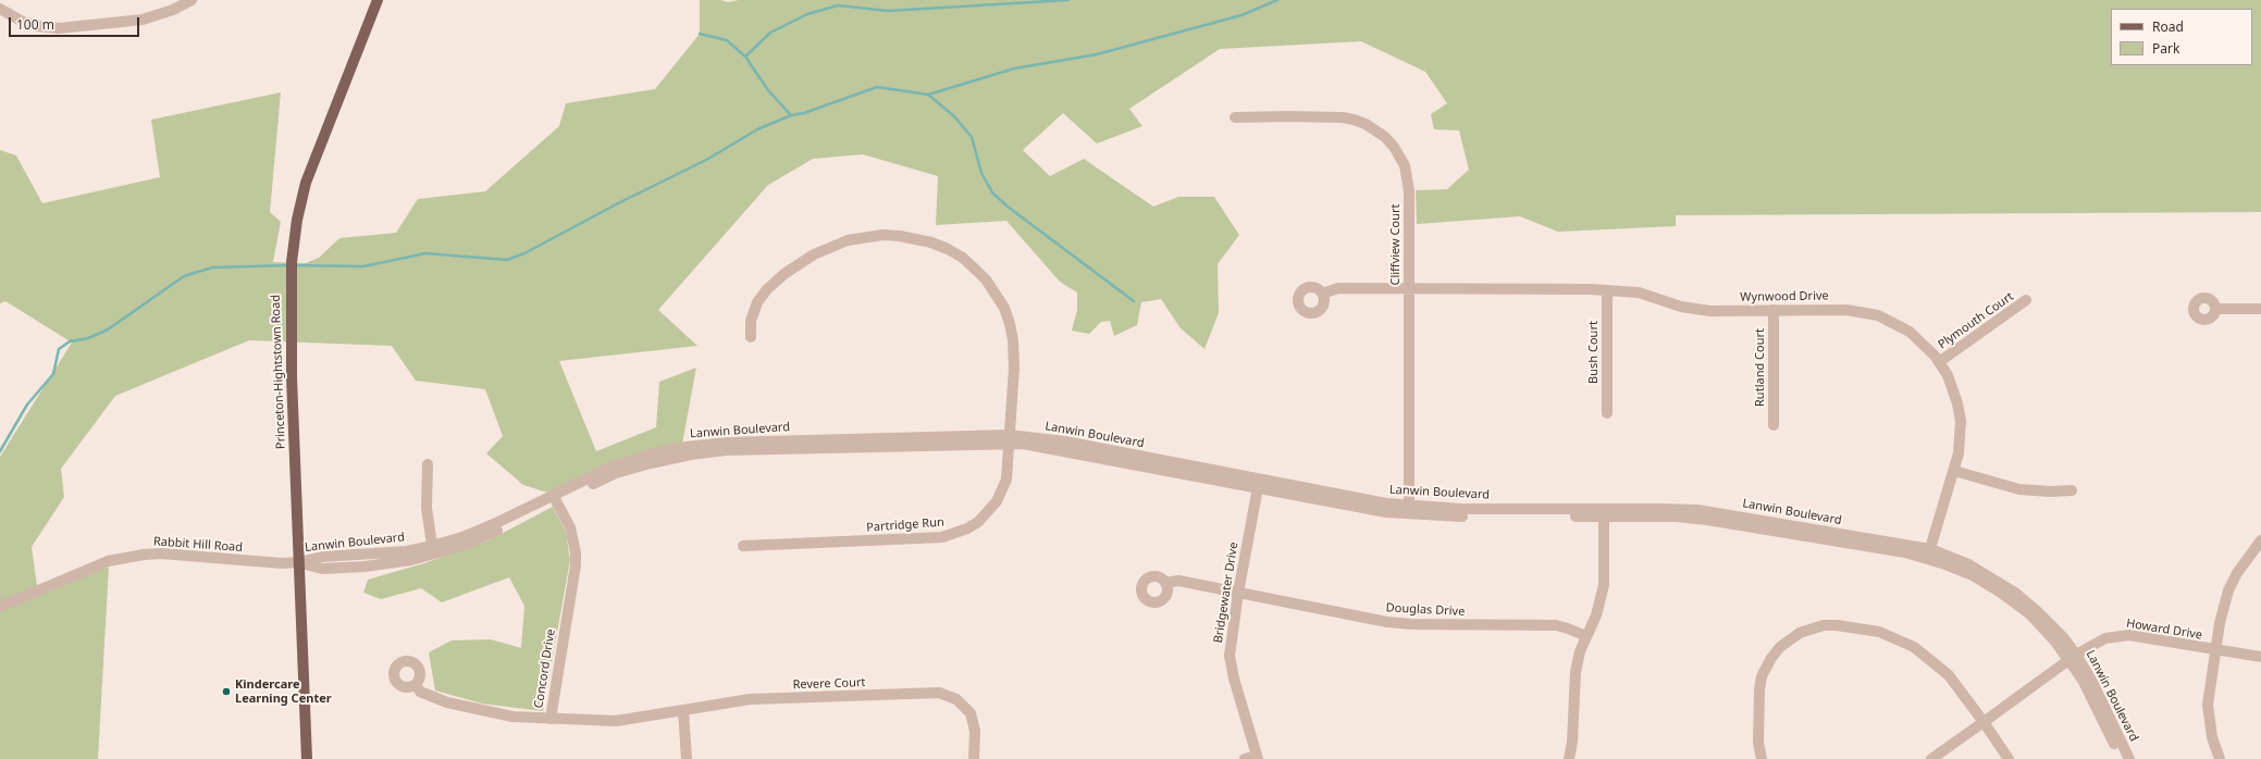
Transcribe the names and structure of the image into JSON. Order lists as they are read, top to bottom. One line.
{"streets":{"main road":["Princeton-Hightstown Road"],"street":["Cliffview Court","Wynwood Drive","Plymouth Court","Bush Court","Rutland Court","Lanwin Boulevard","Partridge Run","Rabbit Hill Road","Bridgewater Drive","Douglas Drive","Howard Drive","Concord Drive","Revere Court"]},"crossings":[["Cliffview Court","Wynwood Drive"],["Cliffview Court","Lanwin Boulevard"],["Wynwood Drive","Plymouth Court"],["Wynwood Drive","Bush Court"],["Wynwood Drive","Rutland Court"],["Wynwood Drive","Lanwin Boulevard"],["Princeton-Hightstown Road","Lanwin Boulevard"],["Princeton-Hightstown Road","Rabbit Hill Road"],["Lanwin Boulevard","Partridge Run"],["Lanwin Boulevard","Rabbit Hill Road"],["Lanwin Boulevard","Bridgewater Drive"],["Lanwin Boulevard","Howard Drive"],["Lanwin Boulevard","Concord Drive"],["Bridgewater Drive","Douglas Drive"],["Concord Drive","Revere Court"]],"places":["Kindercare Learning Center"],"legend":["Road","Park"],"scale_bar":"100 m"}
